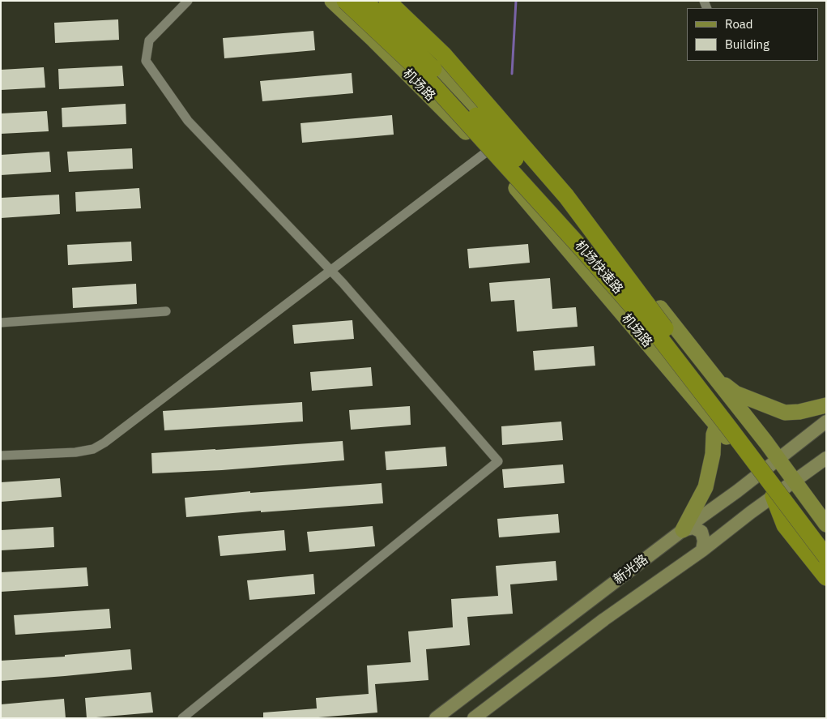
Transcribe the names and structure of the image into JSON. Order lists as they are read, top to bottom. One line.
{"streets":{"highway":["机场快速路"],"main road":["机场路","新光路"]},"crossings":[["机场路","新光路"]],"legend":["Road","Building"]}
